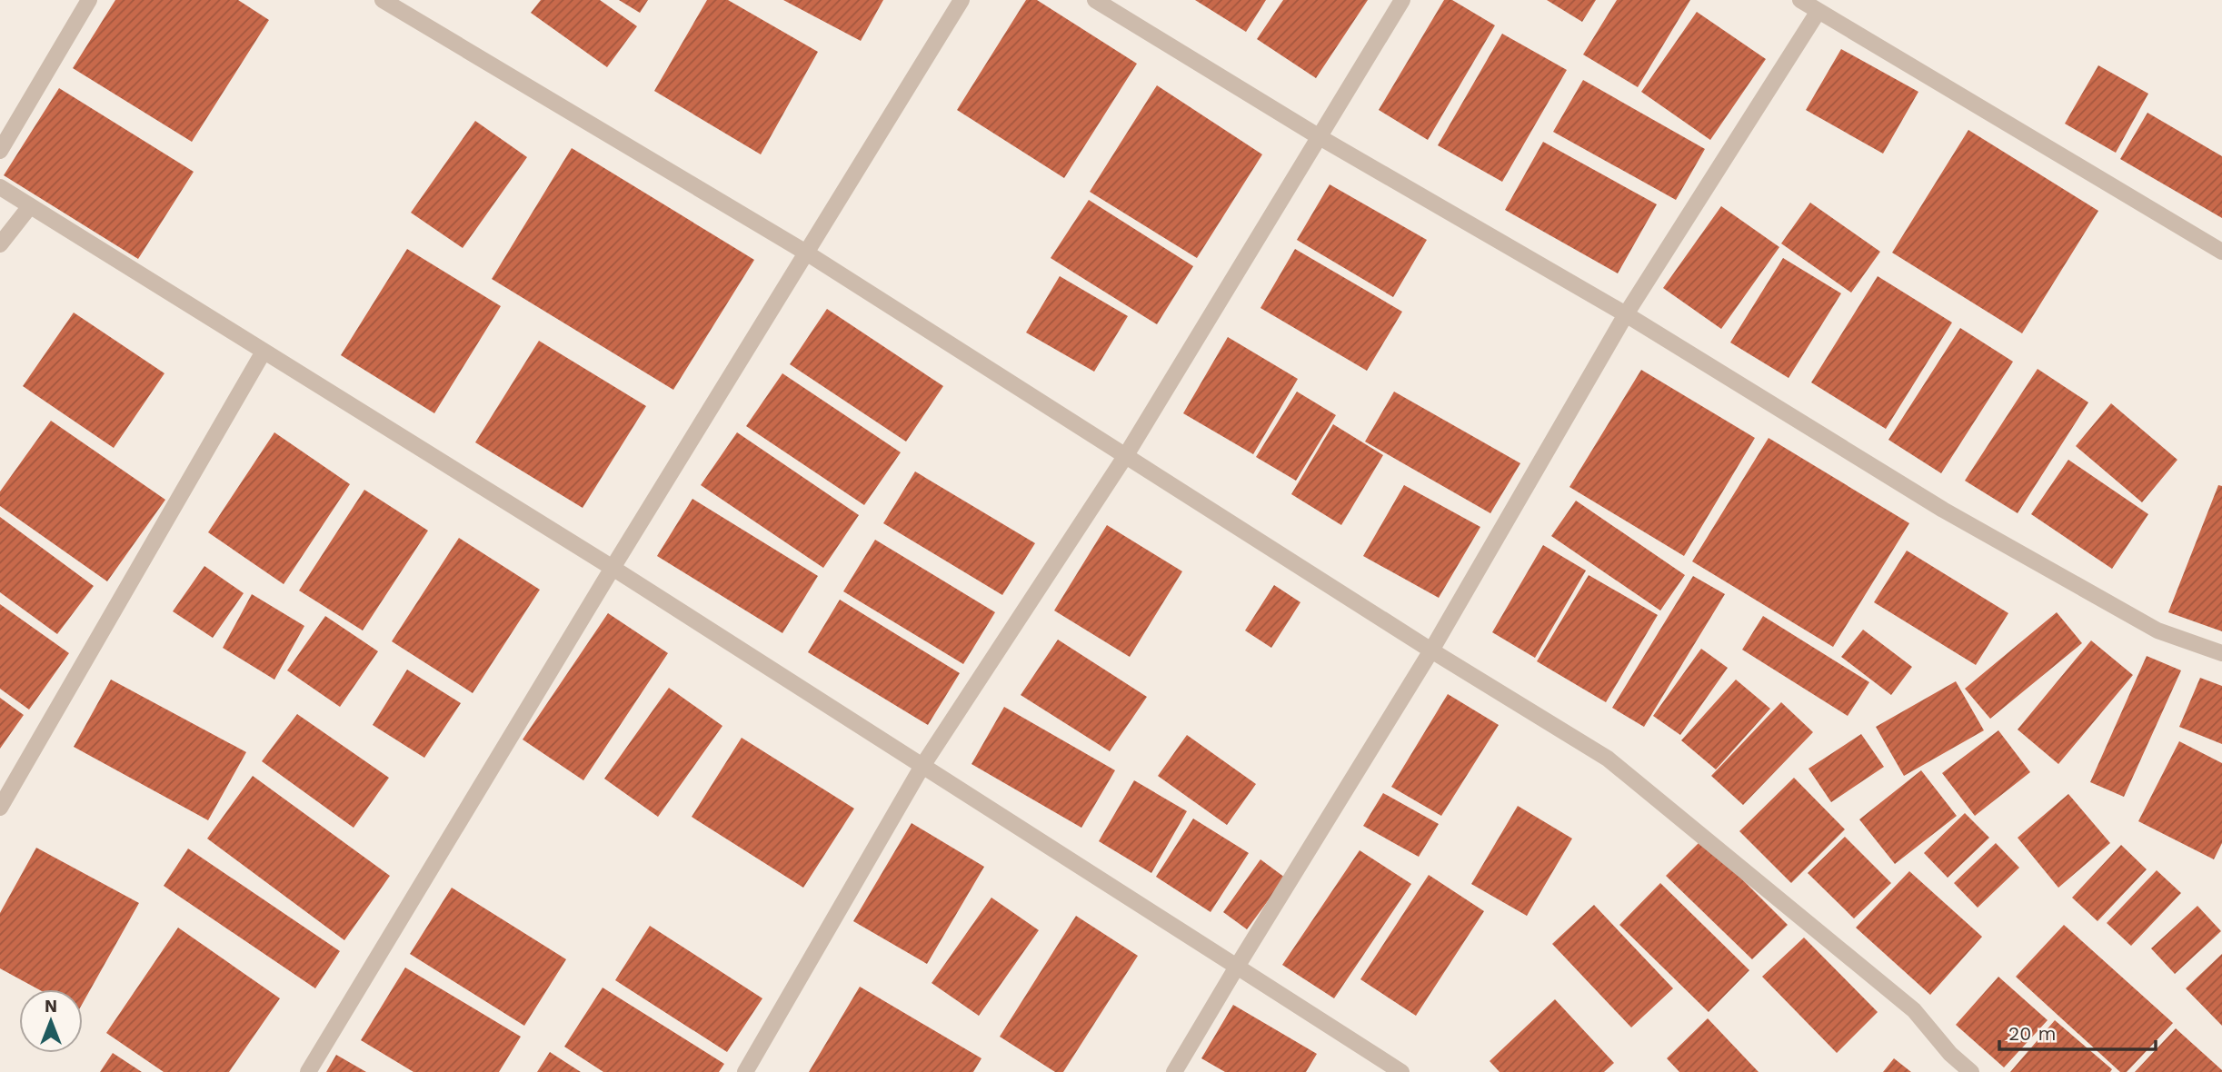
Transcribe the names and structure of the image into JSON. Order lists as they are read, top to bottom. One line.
{"scale_bar":"20 m","north":"top"}
